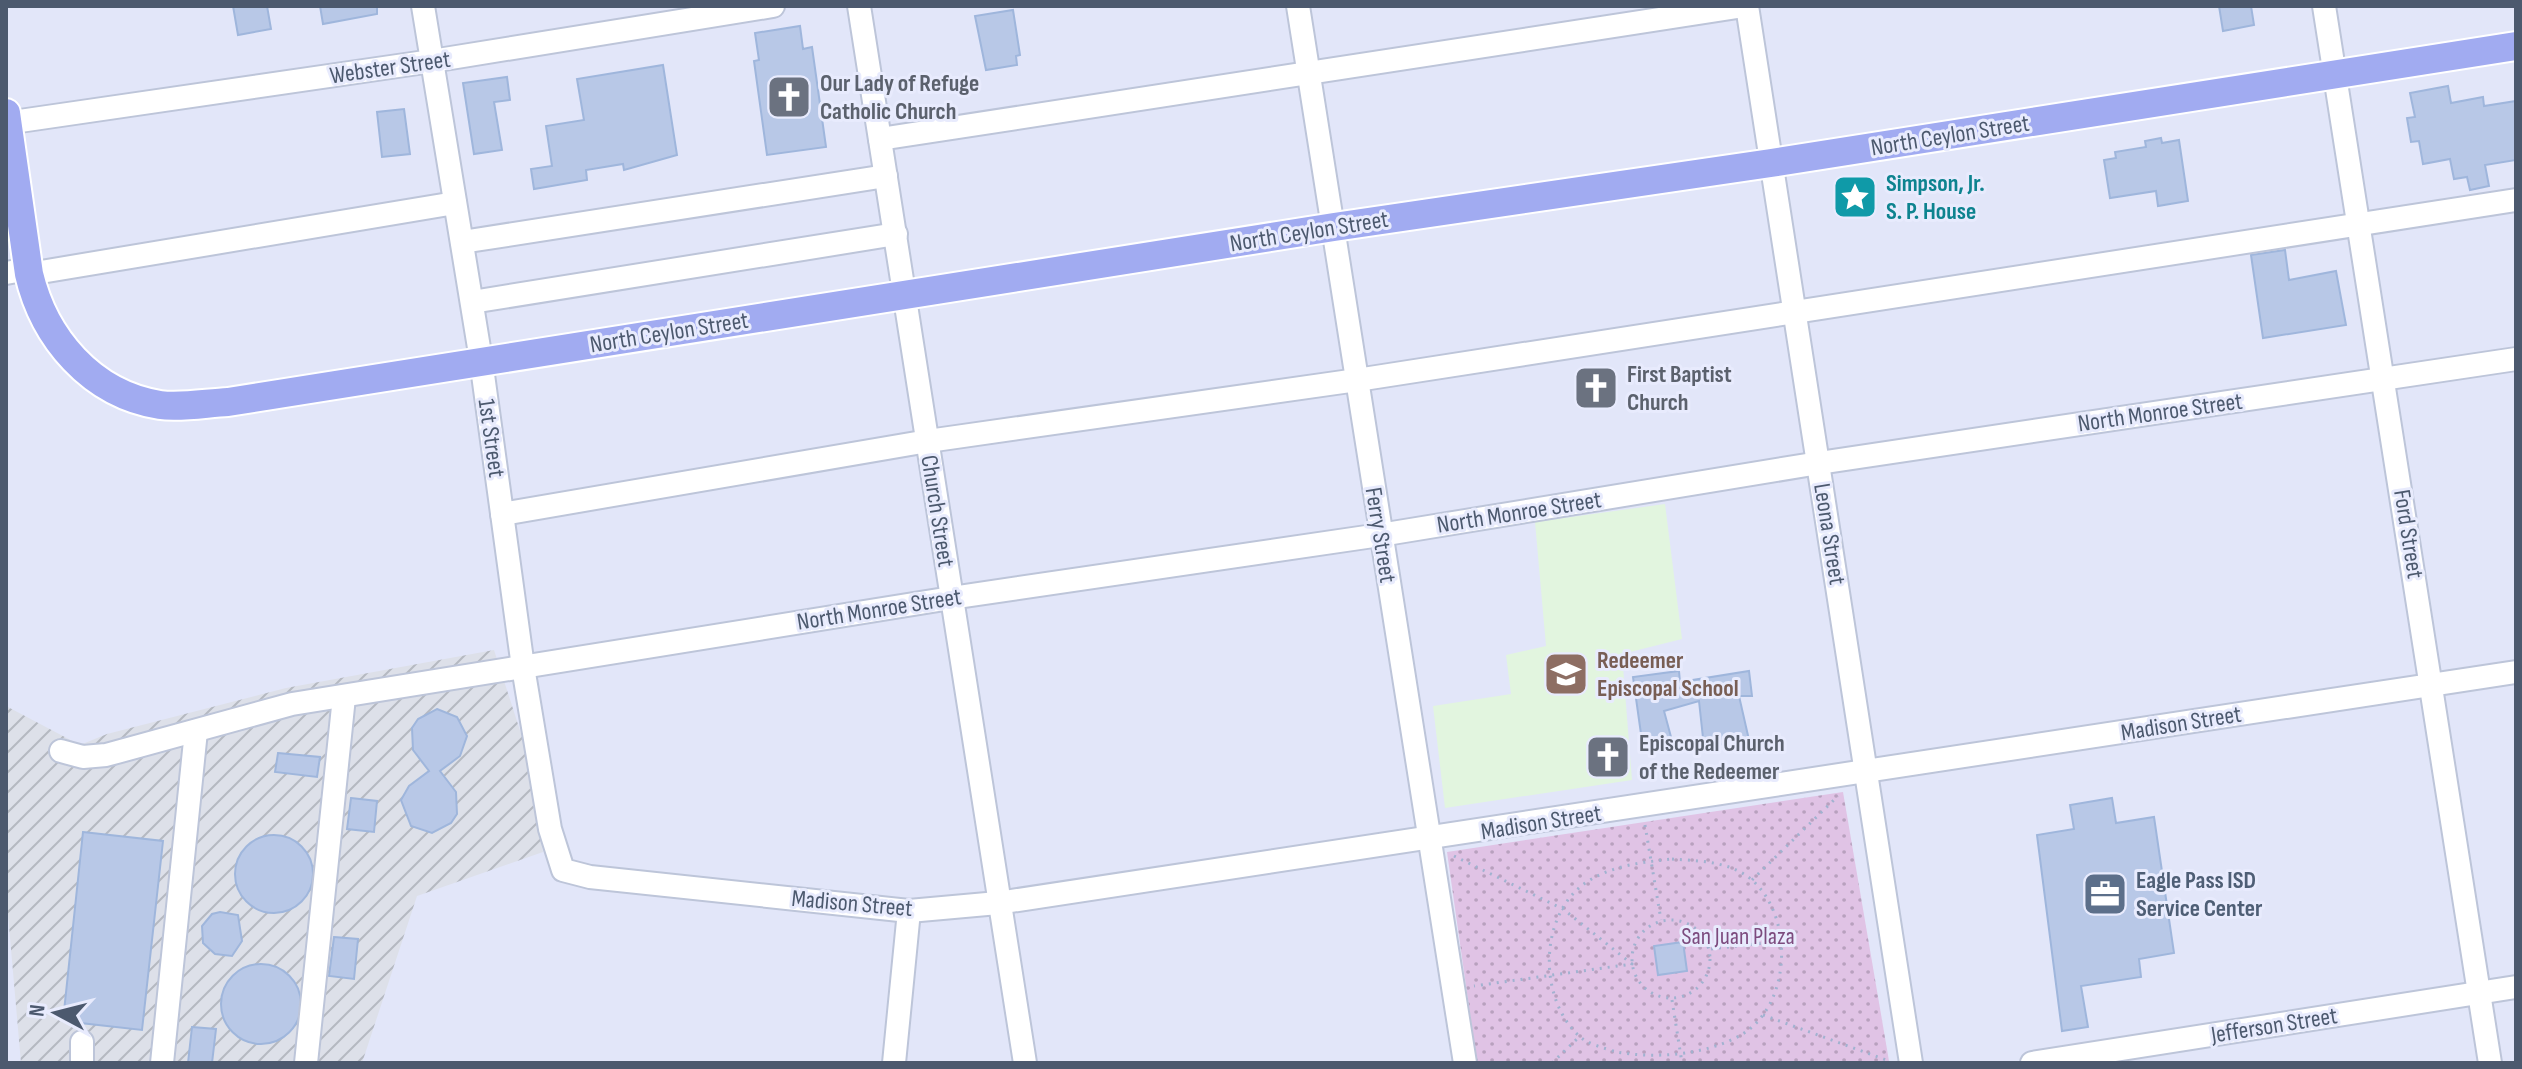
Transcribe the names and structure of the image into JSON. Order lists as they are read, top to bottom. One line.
{"streets":{"main road":["North Ceylon Street"],"street":["Webster Street","North Monroe Street","1st Street","Church Street","Leona Street","Ford Street","Ferry Street","Madison Street","Jefferson Street"]},"crossings":[["Webster Street","1st Street"],["North Ceylon Street","1st Street"],["North Ceylon Street","Church Street"],["North Ceylon Street","Leona Street"],["North Ceylon Street","Ford Street"],["North Ceylon Street","Ferry Street"],["North Monroe Street","1st Street"],["North Monroe Street","Church Street"],["North Monroe Street","Leona Street"],["North Monroe Street","Ford Street"],["North Monroe Street","Ferry Street"],["1st Street","Madison Street"],["Church Street","Madison Street"],["Leona Street","Madison Street"],["Ford Street","Madison Street"],["Ford Street","Jefferson Street"],["Ferry Street","Madison Street"]],"parks":["San Juan Plaza"],"places":{"church":["Our Lady of Refuge Catholic Church","First Baptist Church","Episcopal Church of the Redeemer"],"place":["Simpson, Jr. S. P. House"],"school or university":["Redeemer Episcopal School"],"office":["Eagle Pass ISD Service Center"]},"north":"left"}
